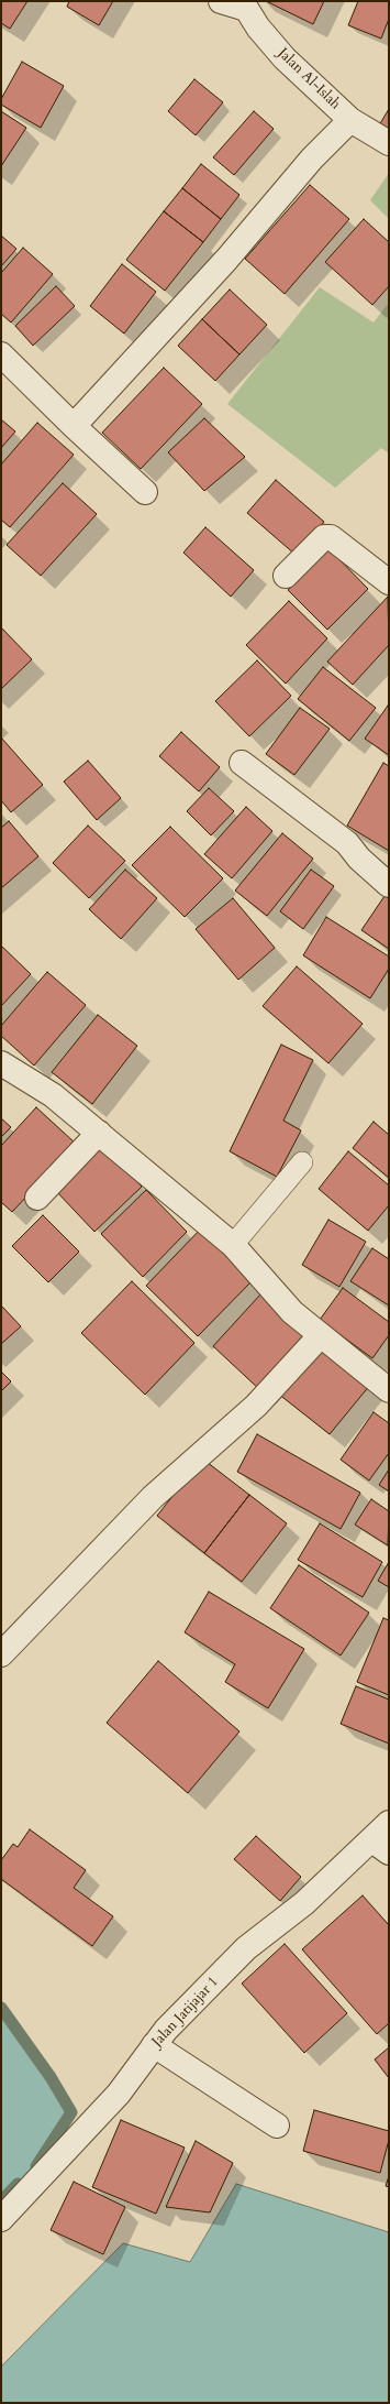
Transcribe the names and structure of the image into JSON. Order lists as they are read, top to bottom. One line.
{"streets":{"street":["Jalan Al-Islah","Jalan Jatijajar 1"]}}
